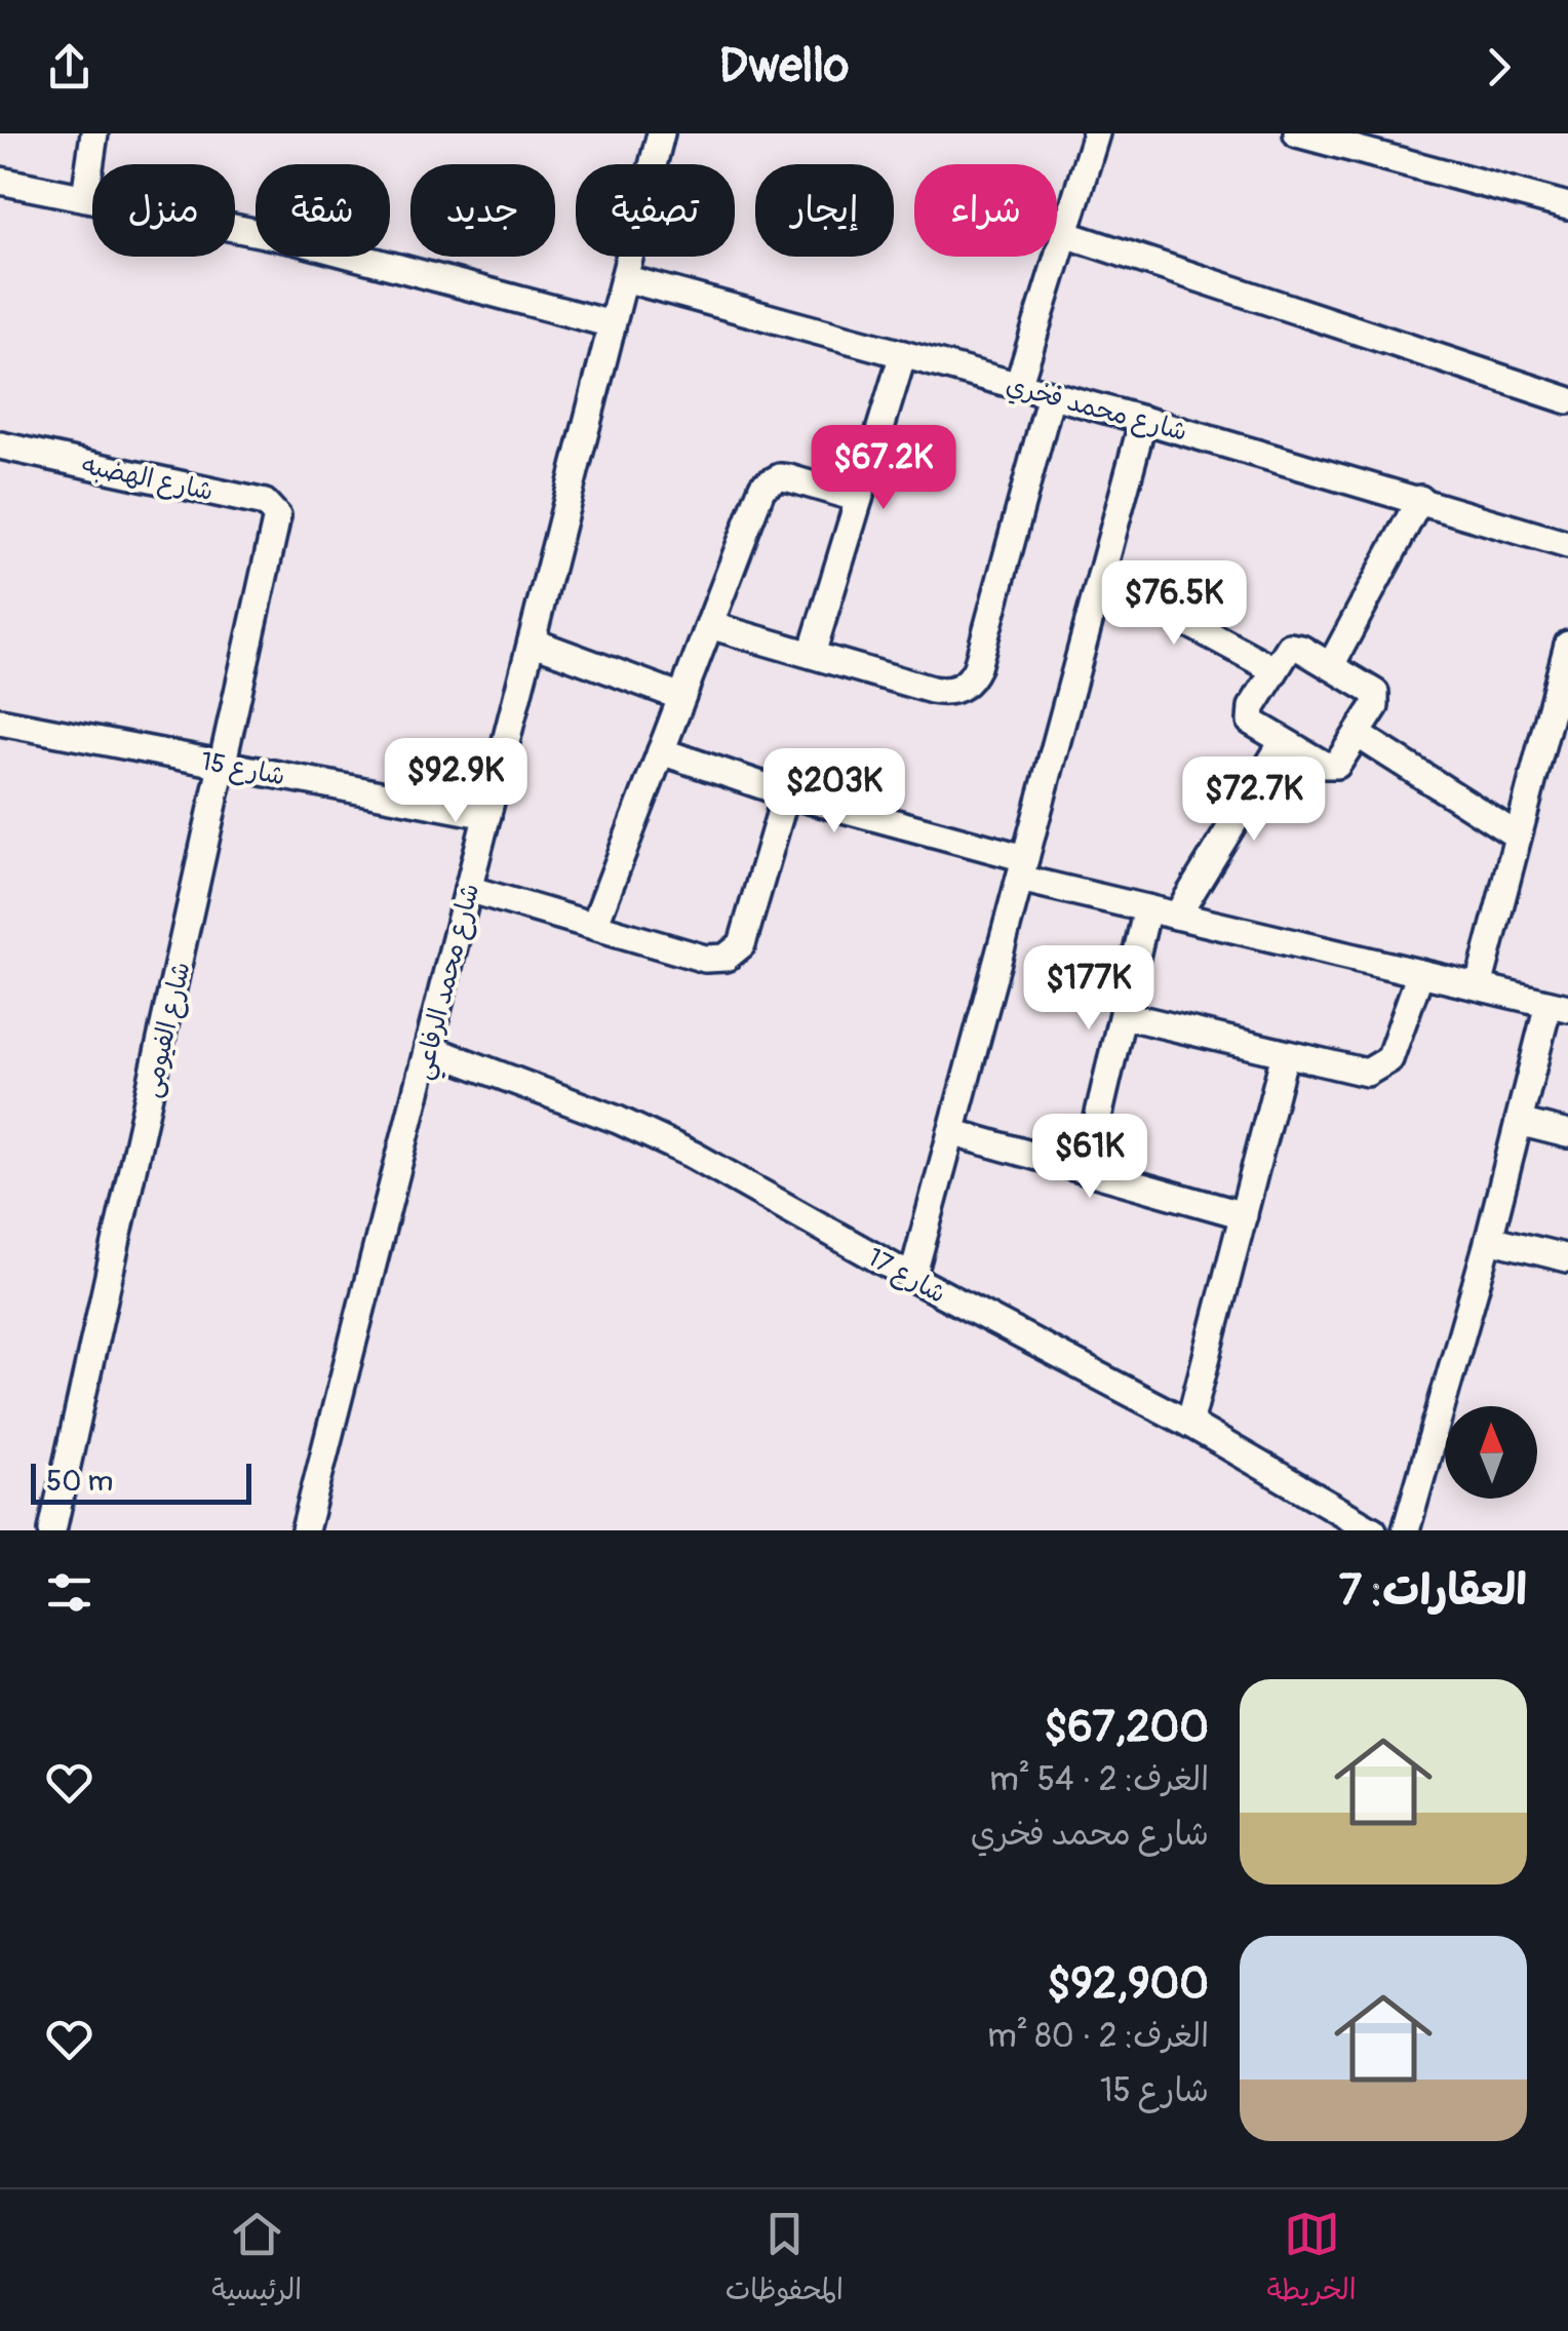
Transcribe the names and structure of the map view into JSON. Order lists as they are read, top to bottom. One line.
{"streets":{"street":["شارع محمد فخري","شارع الهضبه","شارع 15","شارع محمد الرفاعي","شارع الفيومى","شارع 17"]},"crossings":[["شارع محمد فخري","شارع محمد الرفاعي"],["شارع الهضبه","شارع الفيومى"],["شارع 15","شارع محمد الرفاعي"],["شارع 15","شارع الفيومى"],["شارع محمد الرفاعي","شارع 17"]],"scale_bar":"50 m","north":"top","page":{"header":"Dwello","chip":["شراء","إيجار","تصفية","جديد","شقة","منزل"],"price":["$67.2K","$76.5K","$92.9K","$203K","$72.7K","$177K","$61K"],"scale":"50 m","heading":"العقارات: 7","list":[{"name":"$67,200","note":"الغرف: 2 · 54 m² · شارع محمد فخري"},{"name":"$92,900","note":"الغرف: 2 · 80 m² · شارع 15"}],"tabs":["الخريطة","المحفوظات","الرئيسية"]}}
